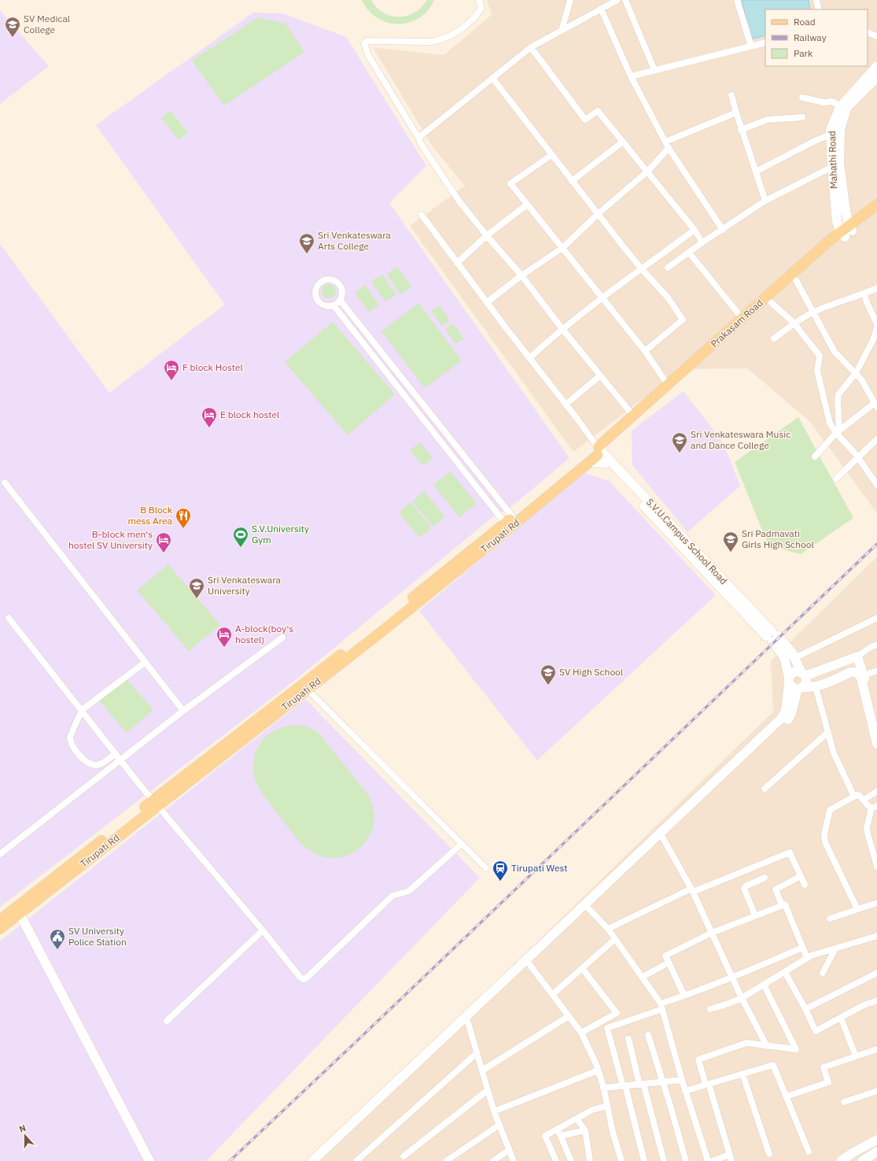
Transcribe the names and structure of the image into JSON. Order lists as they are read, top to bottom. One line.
{"streets":{"main road":["Prakasam Road","Tirupati Rd"],"street":["Mahathi Road","S.V.U.Campus School Road"]},"crossings":[["Mahathi Road","Prakasam Road"],["Prakasam Road","Tirupati Rd"],["Prakasam Road","S.V.U.Campus School Road"],["Tirupati Rd","S.V.U.Campus School Road"]],"places":{"school or university":["SV Medical College","Sri Venkateswara Arts College","Sri Venkateswara Music and Dance College","Sri Padmavati Girls High School","Sri Venkateswara University","SV High School"],"hotel":["F block Hostel","E block hostel","B-block men's hostel SV University","A-block(boy's hostel)"],"restaurant":["B Block mess Area"],"sports":["S.V.University Gym"],"station":["Tirupati West"],"public building":["SV University Police Station"]},"legend":["Road","Railway","Park"],"north":"top"}
